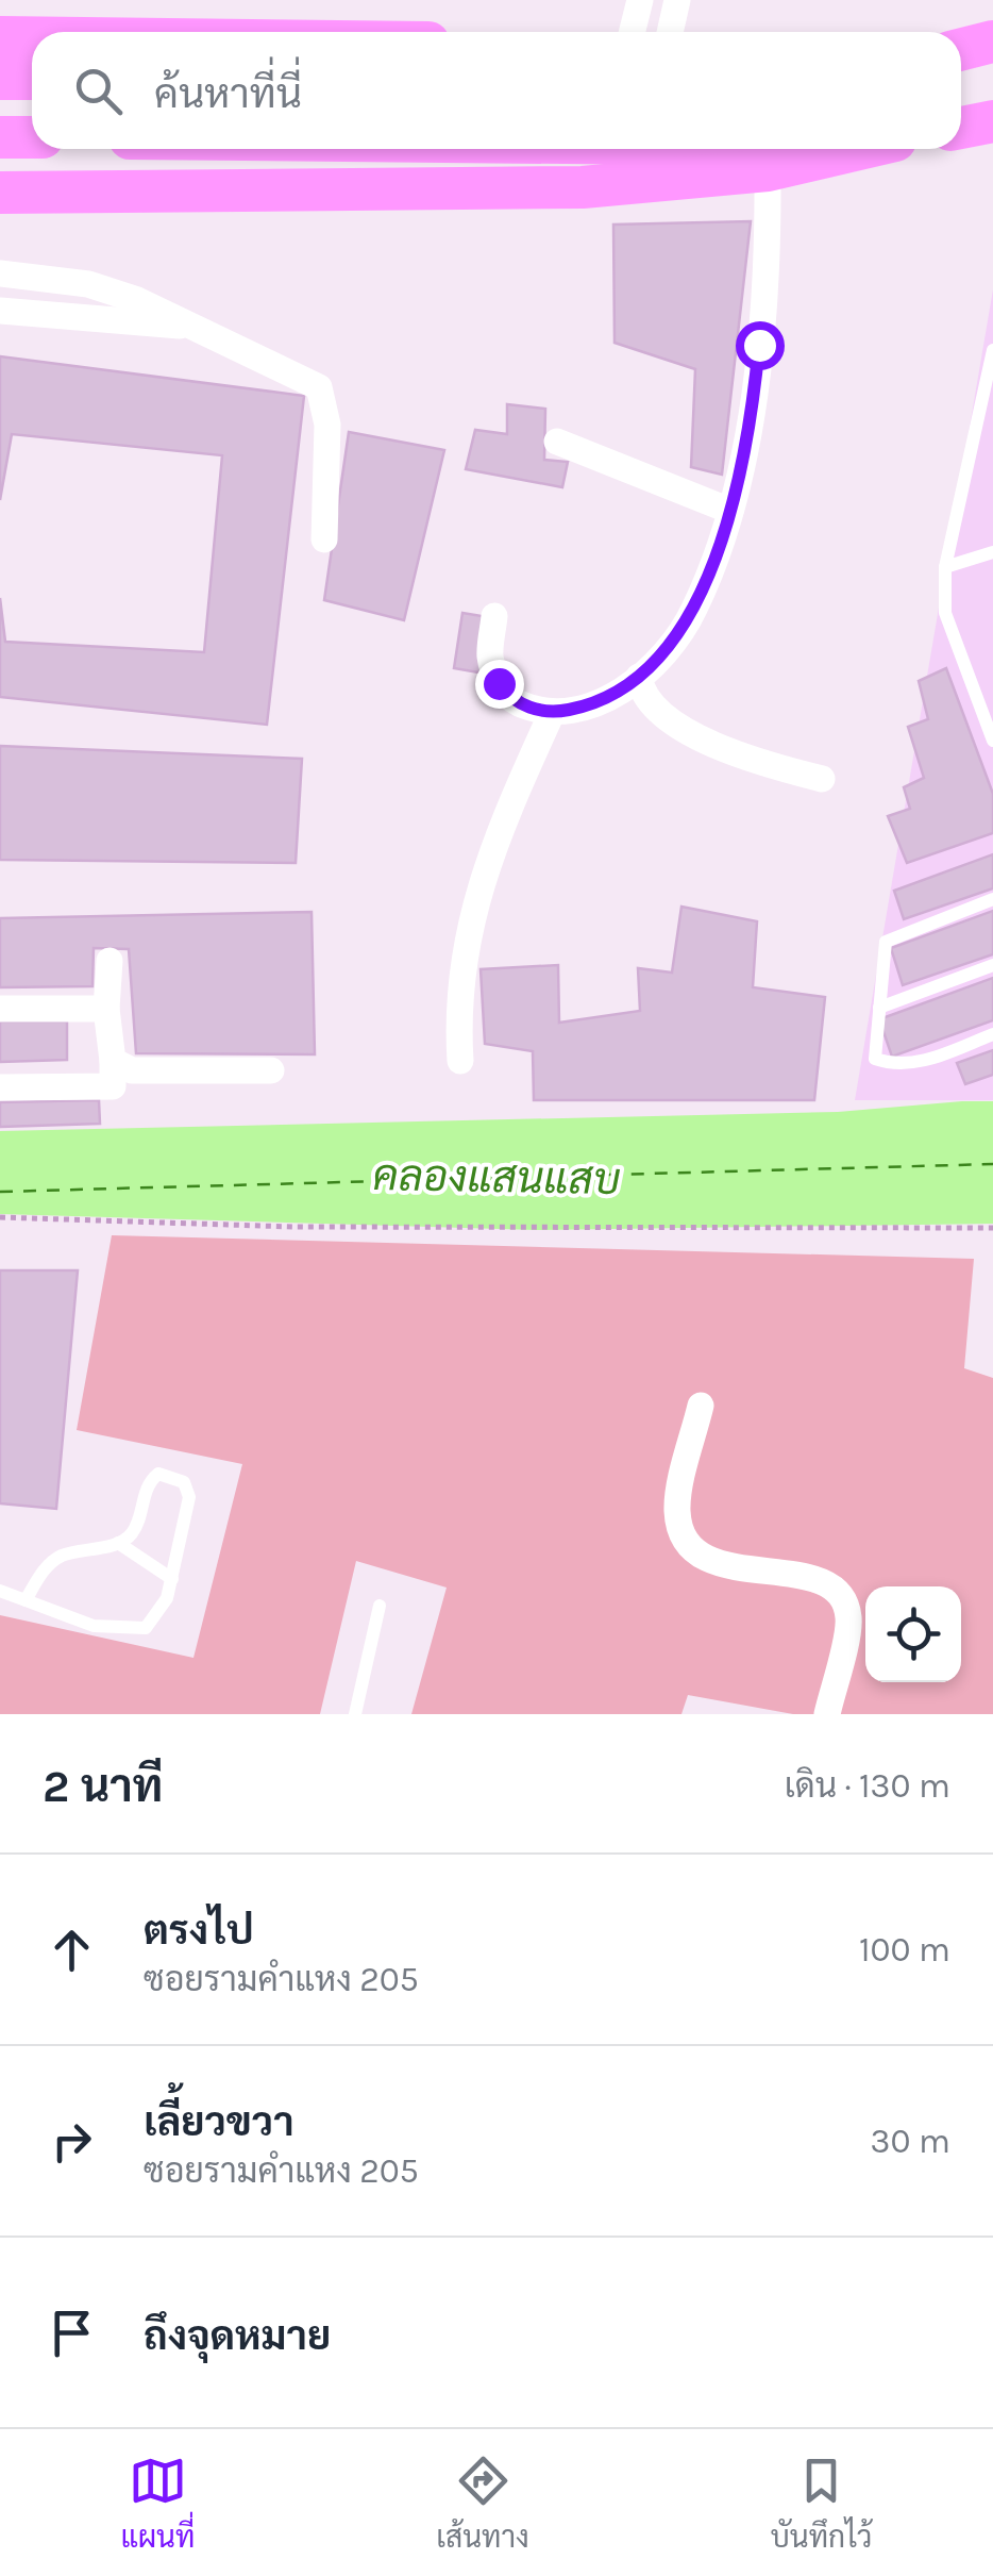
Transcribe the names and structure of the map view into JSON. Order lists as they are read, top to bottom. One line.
{"water":["คลองแสนแสบ"],"page":{"search":"ค้นหาที่นี่","heading":["2 นาที","เดิน · 130 m"],"list":[["ตรงไป","ซอยรามคำแหง 205","100 m"],["เลี้ยวขวา","ซอยรามคำแหง 205","30 m"],"ถึงจุดหมาย"],"nav":["แผนที่","เส้นทาง","บันทึกไว้"]}}
